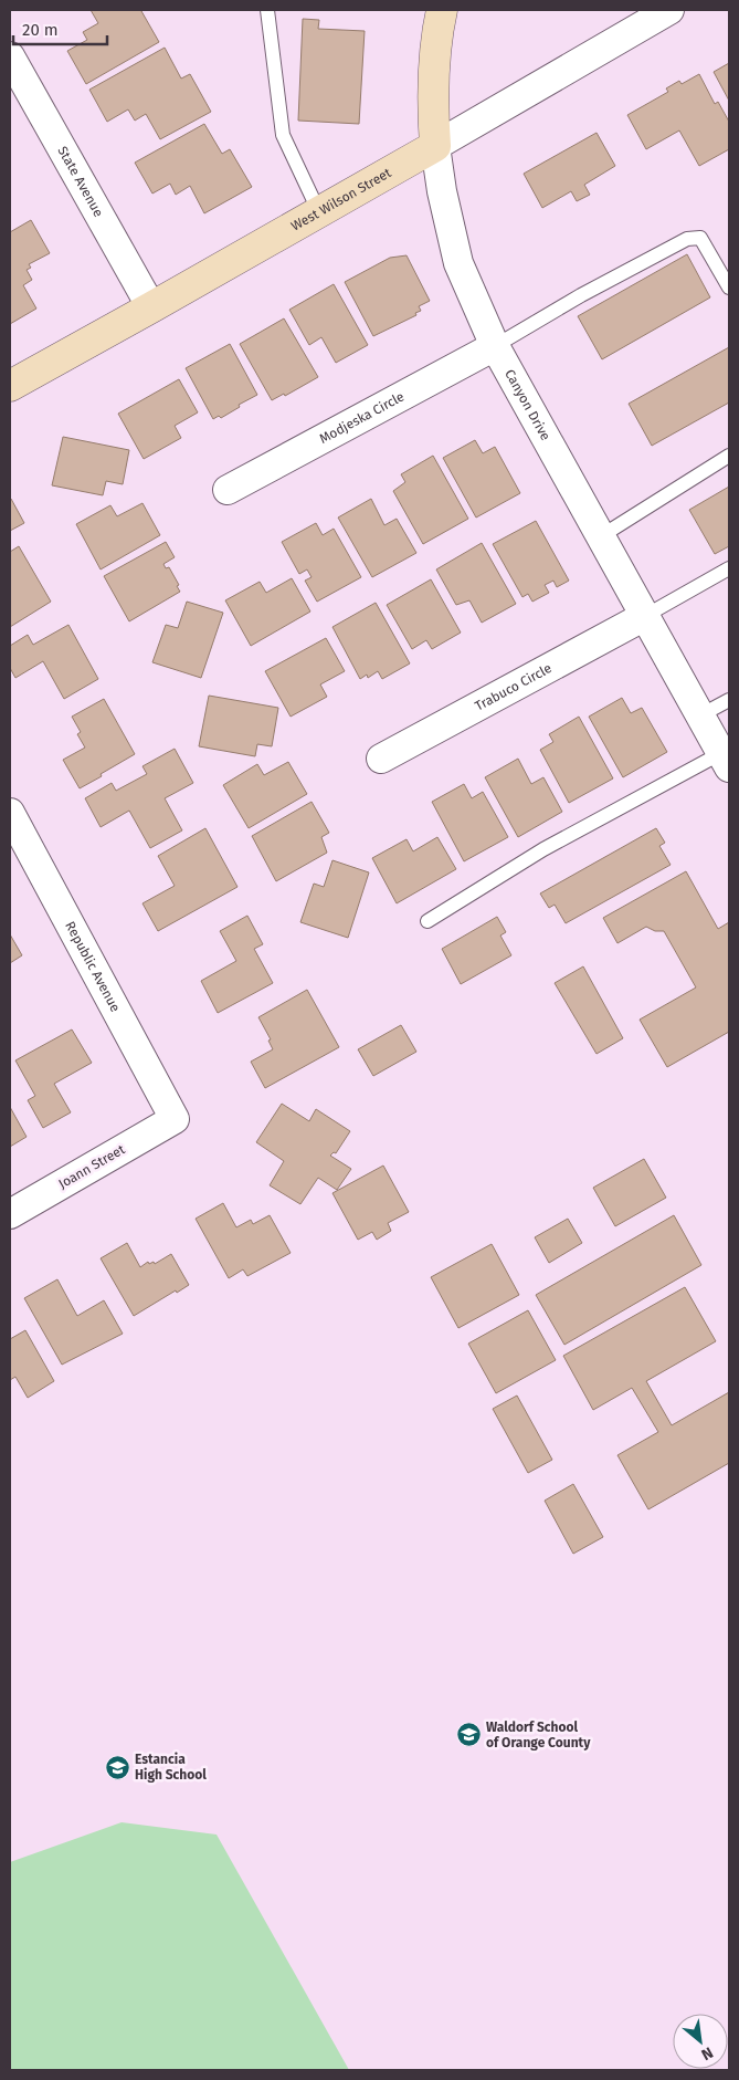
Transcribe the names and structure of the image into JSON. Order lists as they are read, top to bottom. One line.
{"streets":{"street":["State Avenue","West Wilson Street","Canyon Drive","Modjeska Circle","Trabuco Circle","Republic Avenue","Joann Street"]},"crossings":[["State Avenue","West Wilson Street"],["West Wilson Street","Canyon Drive"],["Canyon Drive","Modjeska Circle"],["Canyon Drive","Trabuco Circle"],["Republic Avenue","Joann Street"]],"places":{"school or university":["Waldorf School of Orange County","Estancia High School"]},"scale_bar":"20 m","north":"bottom right"}
